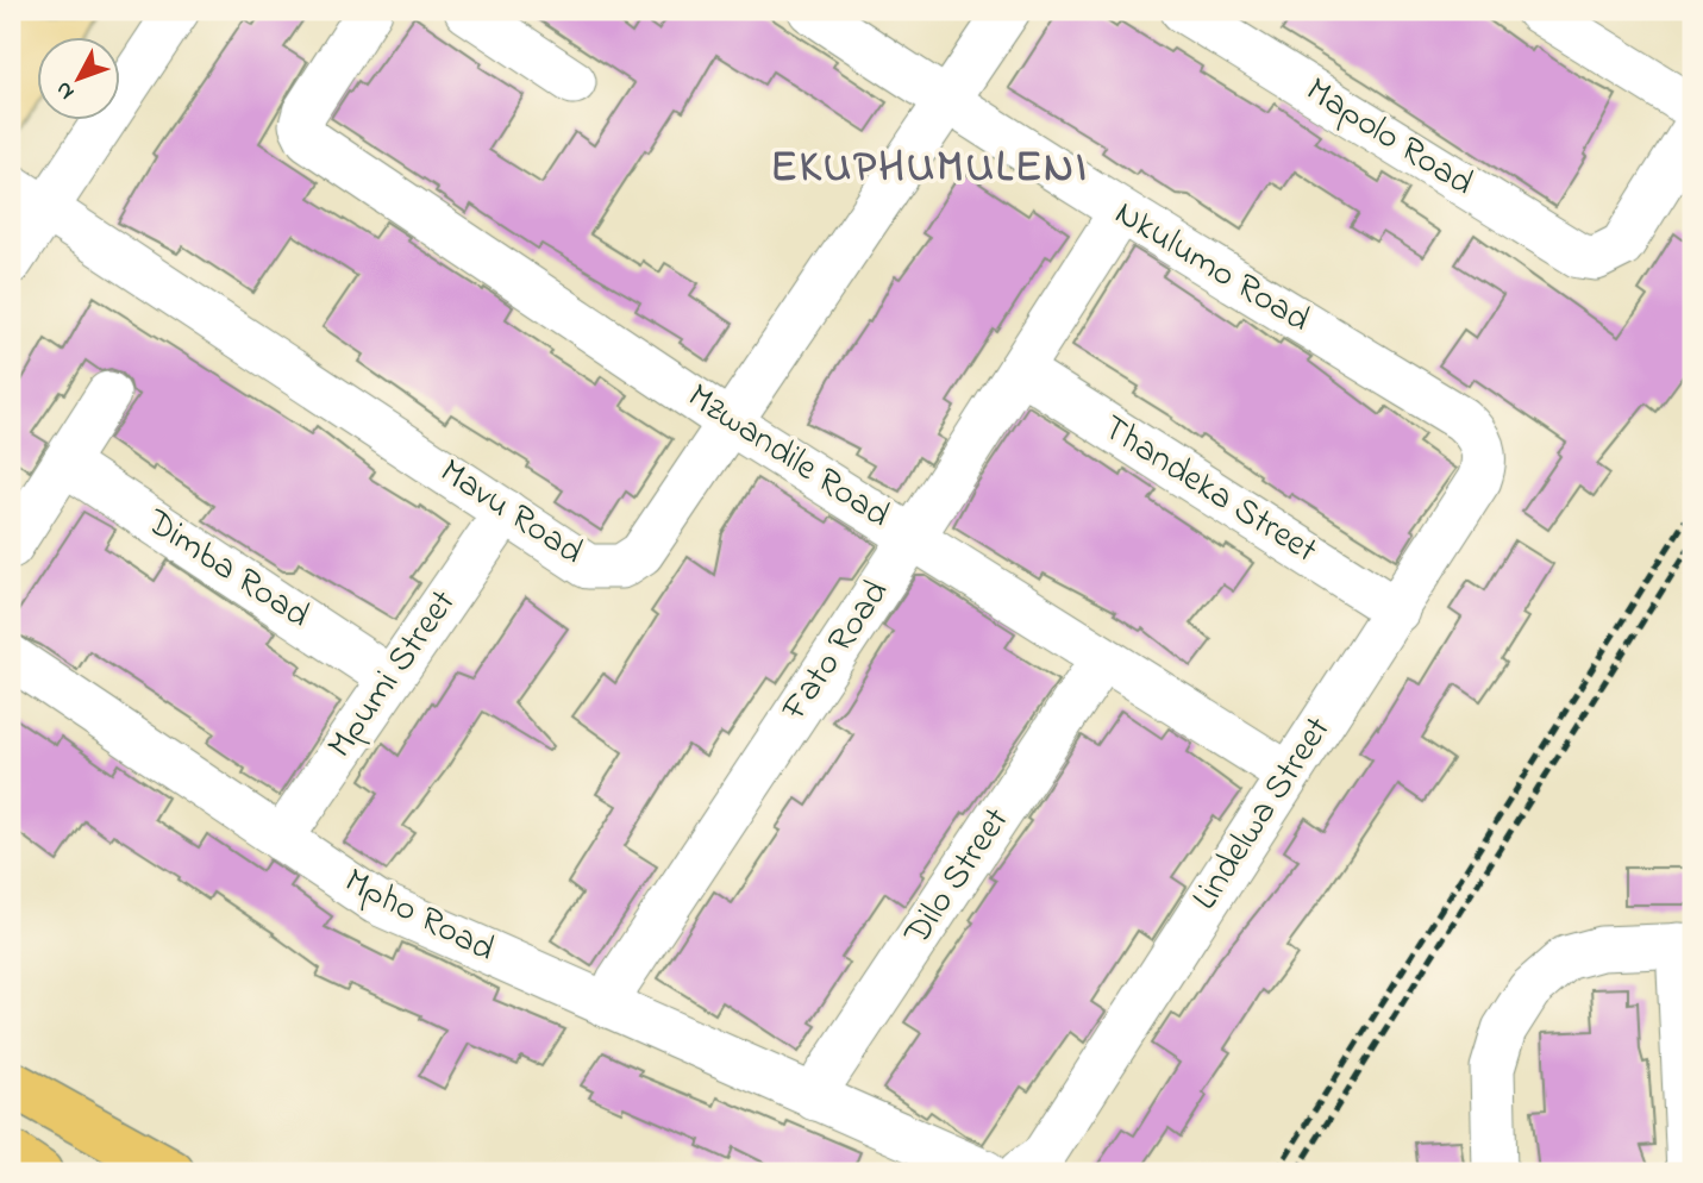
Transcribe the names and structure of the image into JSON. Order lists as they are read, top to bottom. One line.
{"streets":{"street":["Mapolo Road","Nkulumo Road","Mzwandile Road","Thandeka Street","Mavu Road","Dimba Road","Fato Road","Mpumi Street","Lindelwa Street","Dilo Street","Mpho Road"]},"crossings":[["Nkulumo Road","Mavu Road"],["Nkulumo Road","Fato Road"],["Nkulumo Road","Lindelwa Street"],["Mzwandile Road","Mavu Road"],["Mzwandile Road","Fato Road"],["Mzwandile Road","Lindelwa Street"],["Mzwandile Road","Dilo Street"],["Thandeka Street","Fato Road"],["Thandeka Street","Lindelwa Street"],["Mavu Road","Mpumi Street"],["Dimba Road","Mpumi Street"],["Fato Road","Mpho Road"],["Mpumi Street","Mpho Road"],["Dilo Street","Mpho Road"]],"districts":["EKUPHUMULENI"],"north":"bottom left"}
